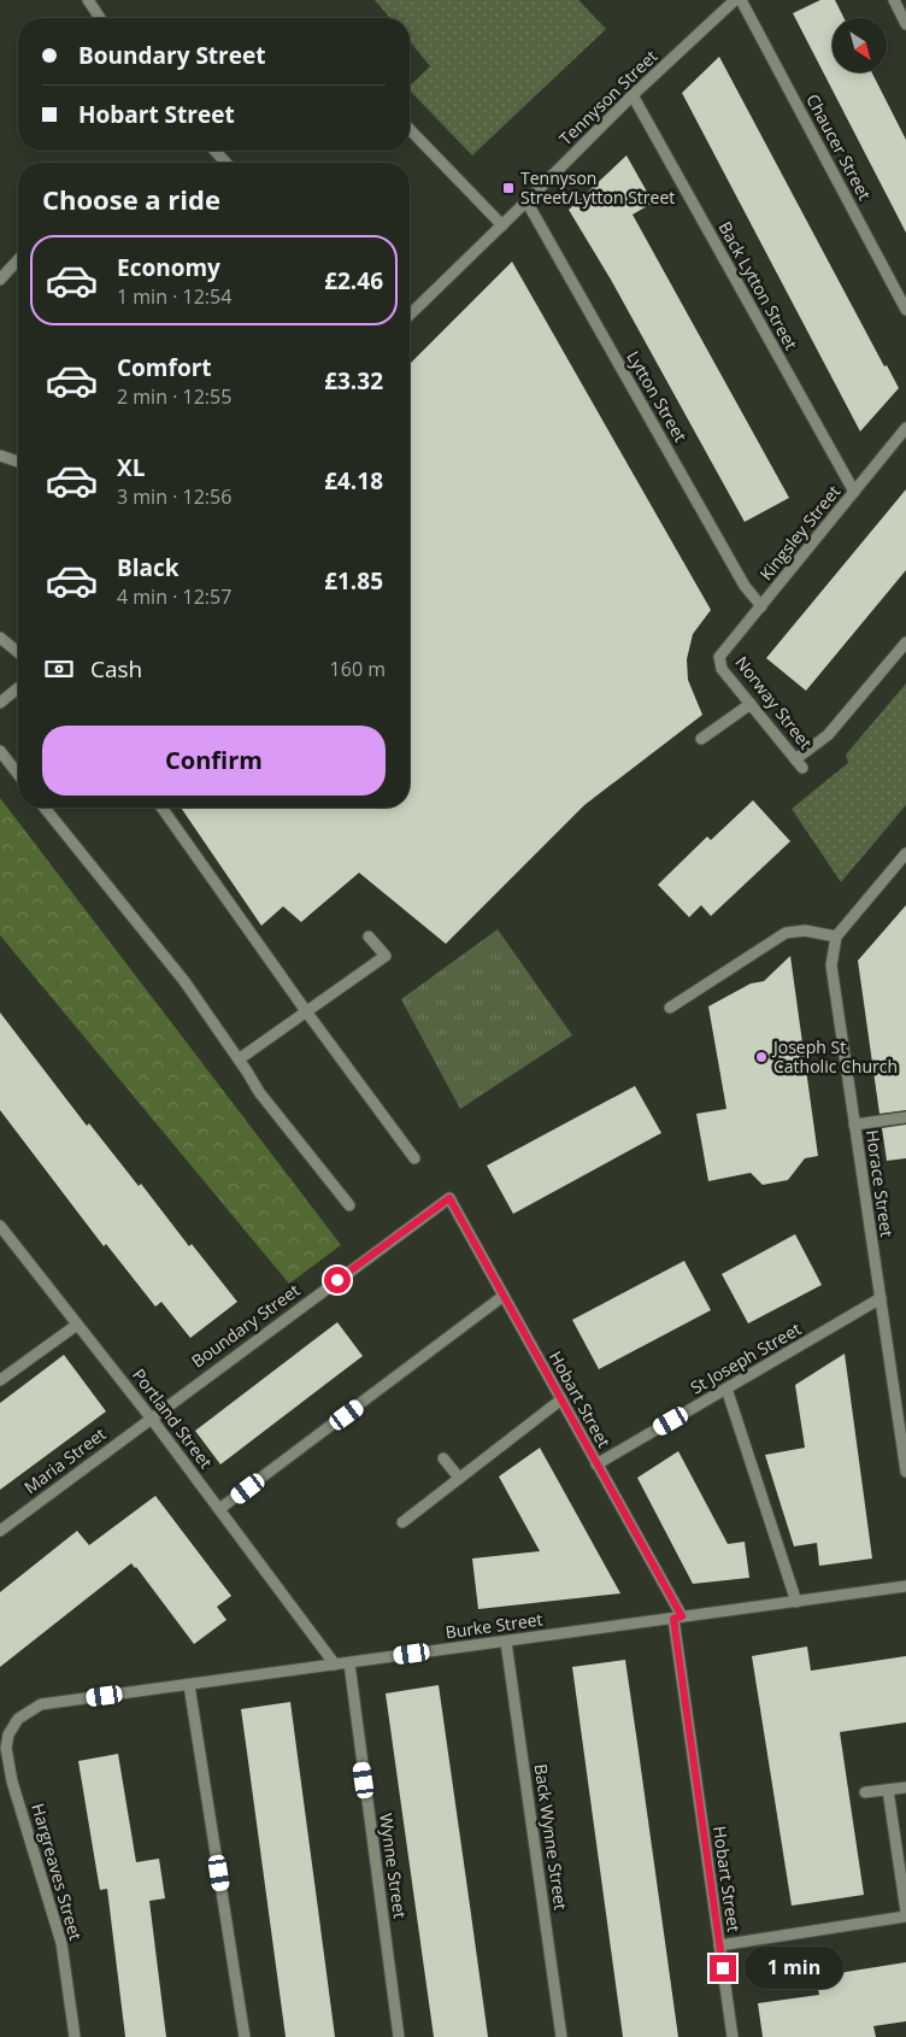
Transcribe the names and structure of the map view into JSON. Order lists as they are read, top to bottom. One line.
{"streets":{"street":["Tennyson Street","Chaucer Street","Back Lytton Street","Lytton Street","Kingsley Street","Norway Street","Horace Street","Boundary Street","St Joseph Street","Hobart Street","Portland Street","Maria Street","Burke Street","Back Wynne Street","Wynne Street","Hargreaves Street"]},"crossings":[["Tennyson Street","Back Lytton Street"],["Tennyson Street","Lytton Street"],["Back Lytton Street","Kingsley Street"],["Lytton Street","Kingsley Street"],["Kingsley Street","Norway Street"],["Horace Street","St Joseph Street"],["Boundary Street","Hobart Street"],["Boundary Street","Portland Street"],["Boundary Street","Maria Street"],["St Joseph Street","Hobart Street"],["Hobart Street","Burke Street"],["Portland Street","Maria Street"],["Portland Street","Burke Street"],["Burke Street","Back Wynne Street"],["Burke Street","Wynne Street"],["Burke Street","Hargreaves Street"]],"places":{"transit":["Tennyson Street/Lytton Street"],"other":["Joseph St Catholic Church"]},"north":"bottom right","page":{"banner":["Boundary Street","Hobart Street"],"heading":"Choose a ride","list":[{"name":"Economy","note":"1 min · 12:54","value":"£2.46"},{"name":"Comfort","note":"2 min · 12:55","value":"£3.32"},{"name":"XL","note":"3 min · 12:56","value":"£4.18"},{"name":"Black","note":"4 min · 12:57","value":"£1.85"}],"pay":["Cash","160 m"],"buttons":"Confirm","bubble":"1 min"}}
